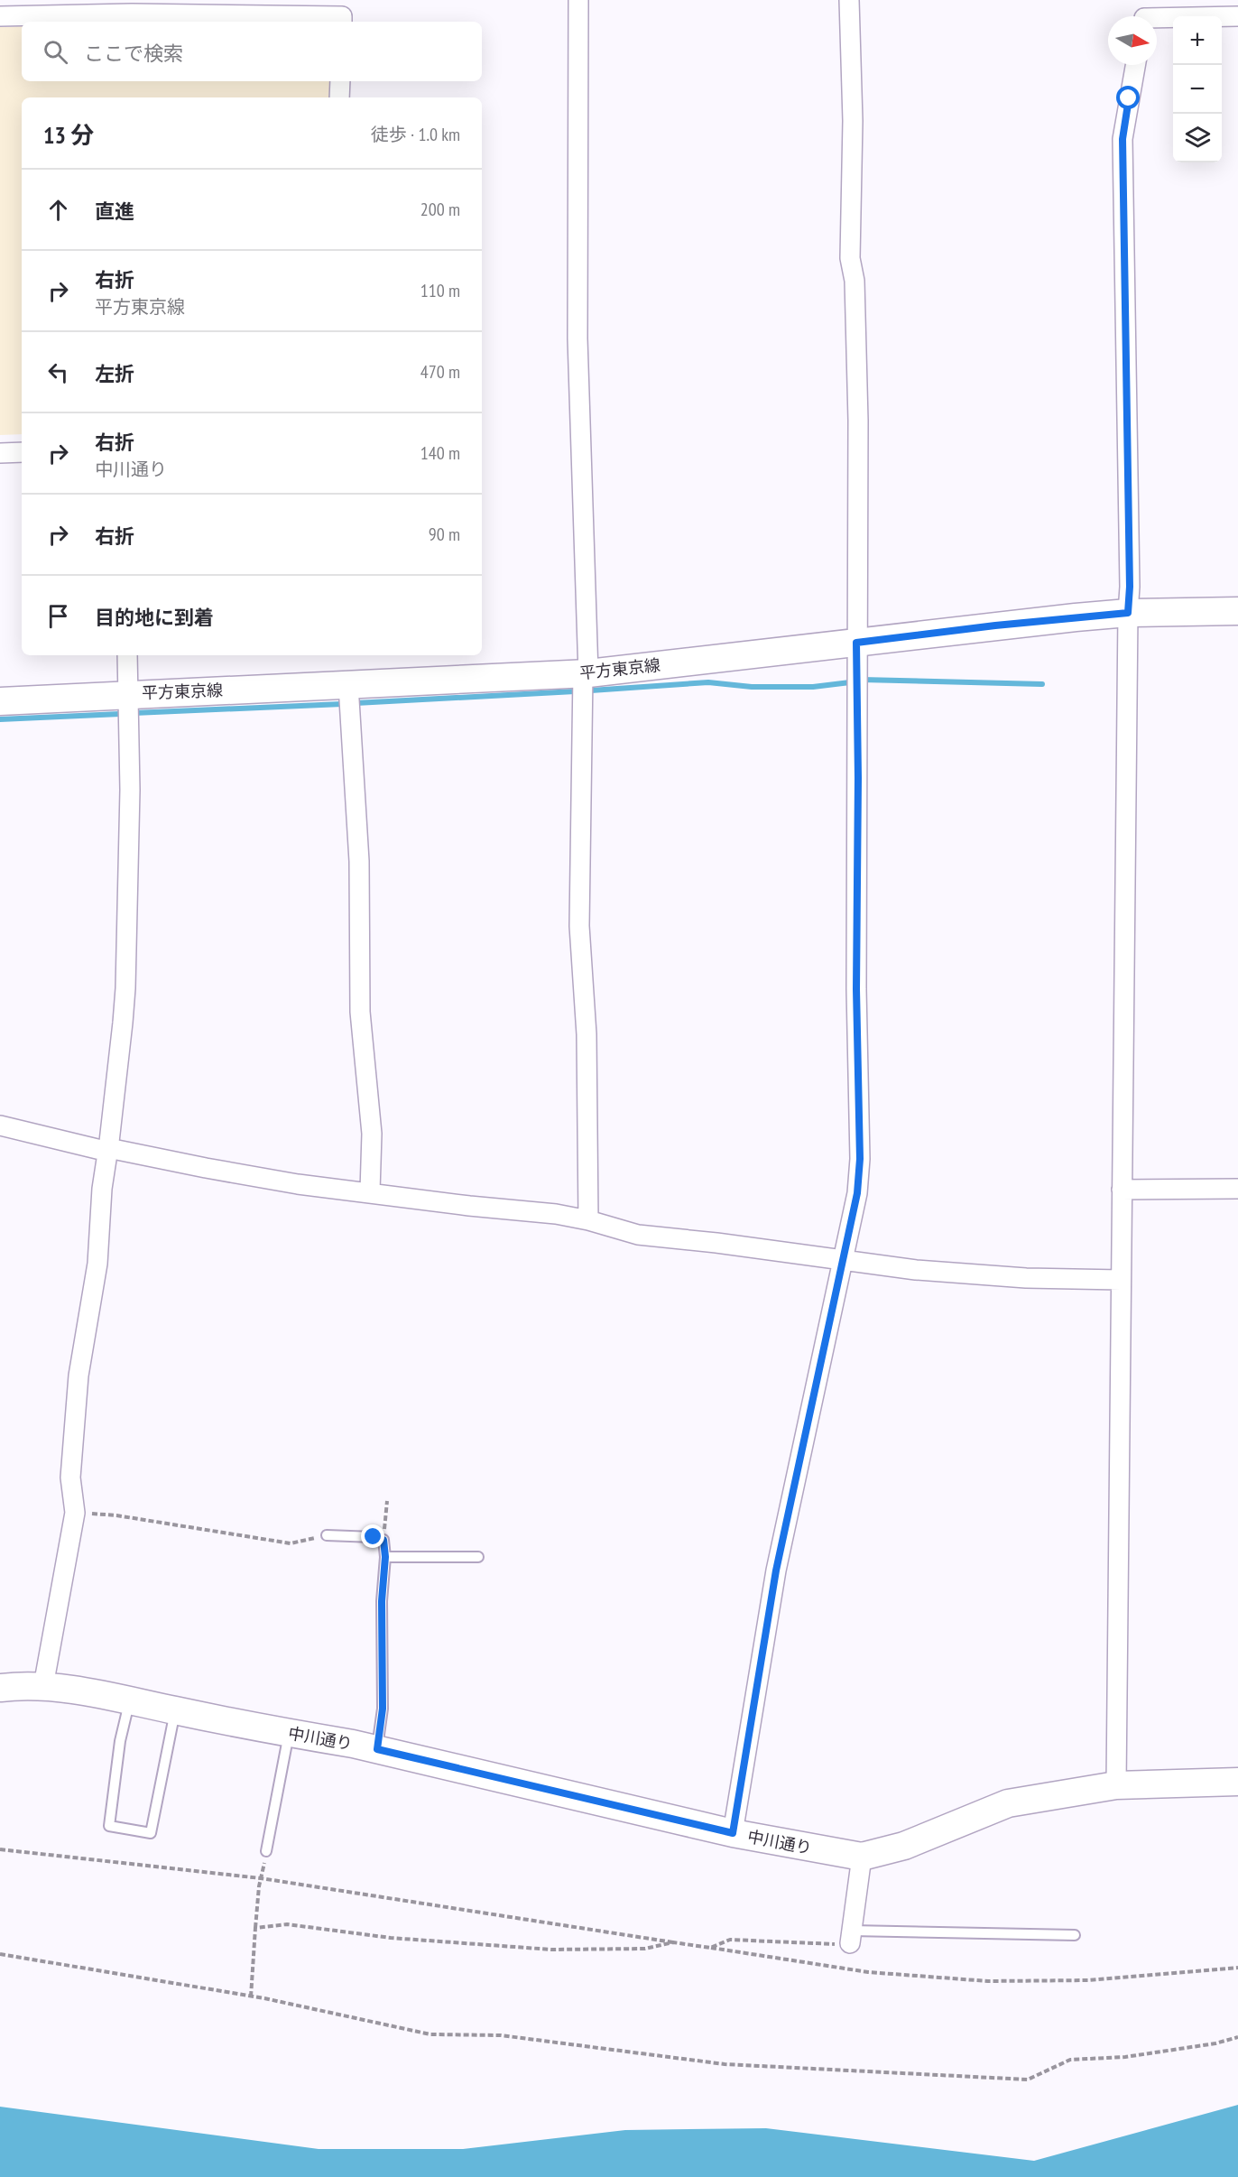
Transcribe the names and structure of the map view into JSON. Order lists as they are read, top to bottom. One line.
{"streets":{"street":["平方東京線","中川通り"]},"north":"right","page":{"map_buttons":["+","−"],"search":"ここで検索","heading":["13 分","徒歩 · 1.0 km"],"list":[["直進","200 m"],["右折","平方東京線","110 m"],["左折","470 m"],["右折","中川通り","140 m"],["右折","90 m"],"目的地に到着"]}}
